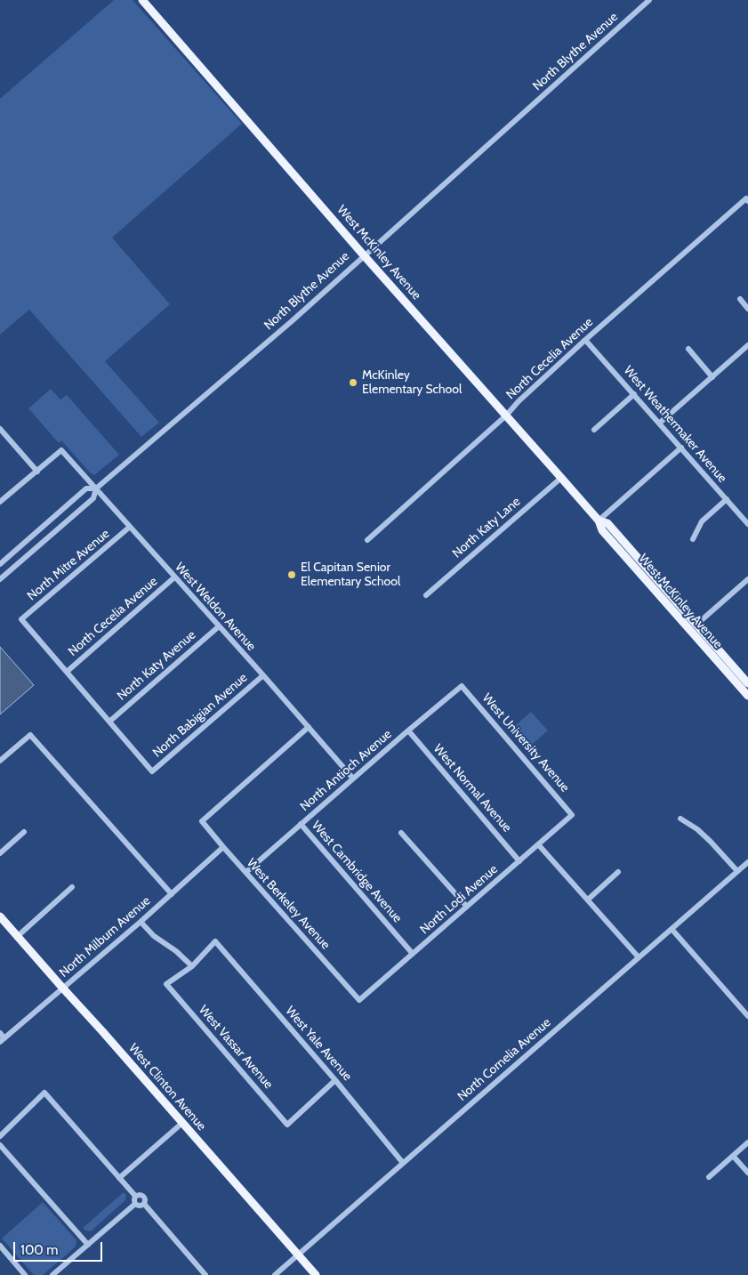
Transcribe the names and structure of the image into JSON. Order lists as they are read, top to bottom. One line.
{"streets":{"main road":["West McKinley Avenue","West Clinton Avenue"],"street":["North Blythe Avenue","North Cecelia Avenue","West Weathermaker Avenue","North Katy Lane","North Mitre Avenue","West Weldon Avenue","North Katy Avenue","North Babigian Avenue","West University Avenue","North Antioch Avenue","West Normal Avenue","West Cambridge Avenue","North Lodi Avenue","West Berkeley Avenue","North Milburn Avenue","West Yale Avenue","West Vassar Avenue","North Cornelia Avenue"]},"crossings":[["North Blythe Avenue","West McKinley Avenue"],["North Blythe Avenue","West Weldon Avenue"],["West McKinley Avenue","North Cecelia Avenue"],["West McKinley Avenue","North Katy Lane"],["North Cecelia Avenue","West Weathermaker Avenue"],["North Cecelia Avenue","North Mitre Avenue"],["North Cecelia Avenue","West Weldon Avenue"],["North Mitre Avenue","West Weldon Avenue"],["West Weldon Avenue","North Katy Avenue"],["West Weldon Avenue","North Babigian Avenue"],["West Weldon Avenue","North Antioch Avenue"],["West Weldon Avenue","West Berkeley Avenue"],["North Katy Avenue","North Babigian Avenue"],["West University Avenue","North Antioch Avenue"],["West University Avenue","North Lodi Avenue"],["North Antioch Avenue","West Normal Avenue"],["North Antioch Avenue","West Cambridge Avenue"],["North Antioch Avenue","West Berkeley Avenue"],["West Normal Avenue","North Lodi Avenue"],["West Cambridge Avenue","North Lodi Avenue"],["North Lodi Avenue","West Berkeley Avenue"],["West Berkeley Avenue","North Milburn Avenue"],["North Milburn Avenue","West Clinton Avenue"],["West Yale Avenue","West Vassar Avenue"],["West Yale Avenue","North Cornelia Avenue"],["North Cornelia Avenue","West Clinton Avenue"]],"places":["McKinley Elementary School","El Capitan Senior Elementary School"],"scale_bar":"100 m"}
